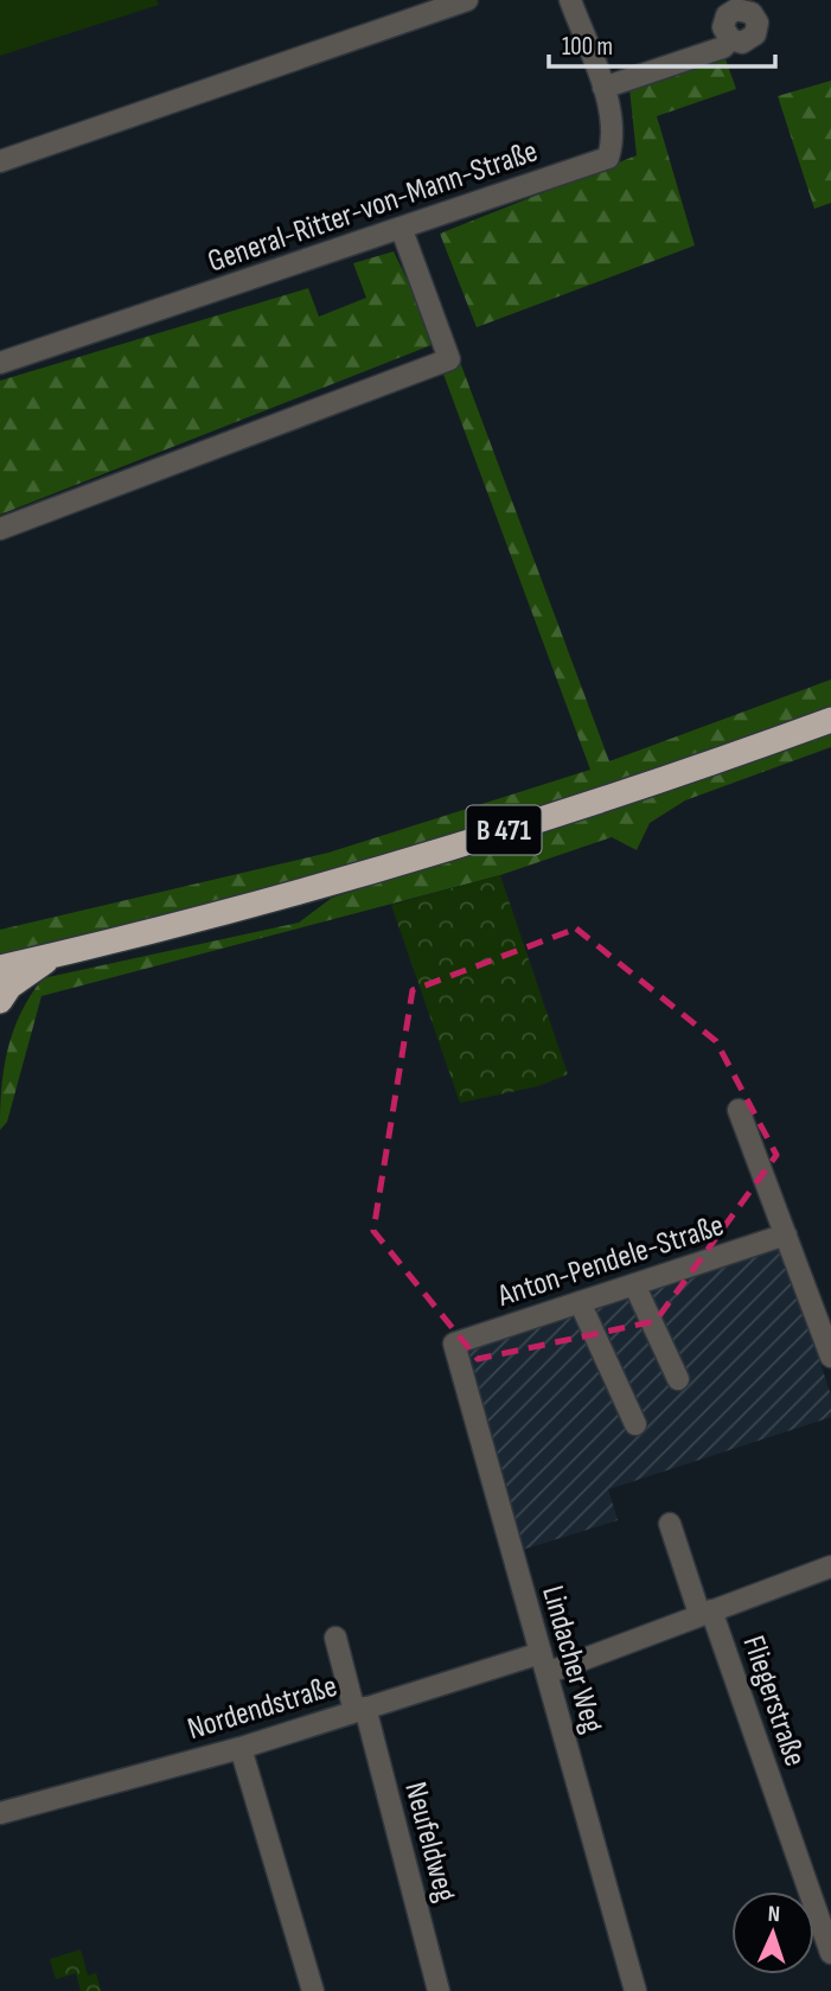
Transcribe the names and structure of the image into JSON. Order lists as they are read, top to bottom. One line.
{"streets":{"highway":["B 471"],"street":["General-Ritter-von-Mann-Straße","Anton-Pendele-Straße","Lindacher Weg","Fliegerstraße","Nordendstraße","Neufeldweg"]},"crossings":[["Anton-Pendele-Straße","Lindacher Weg"],["Lindacher Weg","Nordendstraße"],["Fliegerstraße","Nordendstraße"],["Nordendstraße","Neufeldweg"]],"scale_bar":"100 m","north":"top"}
